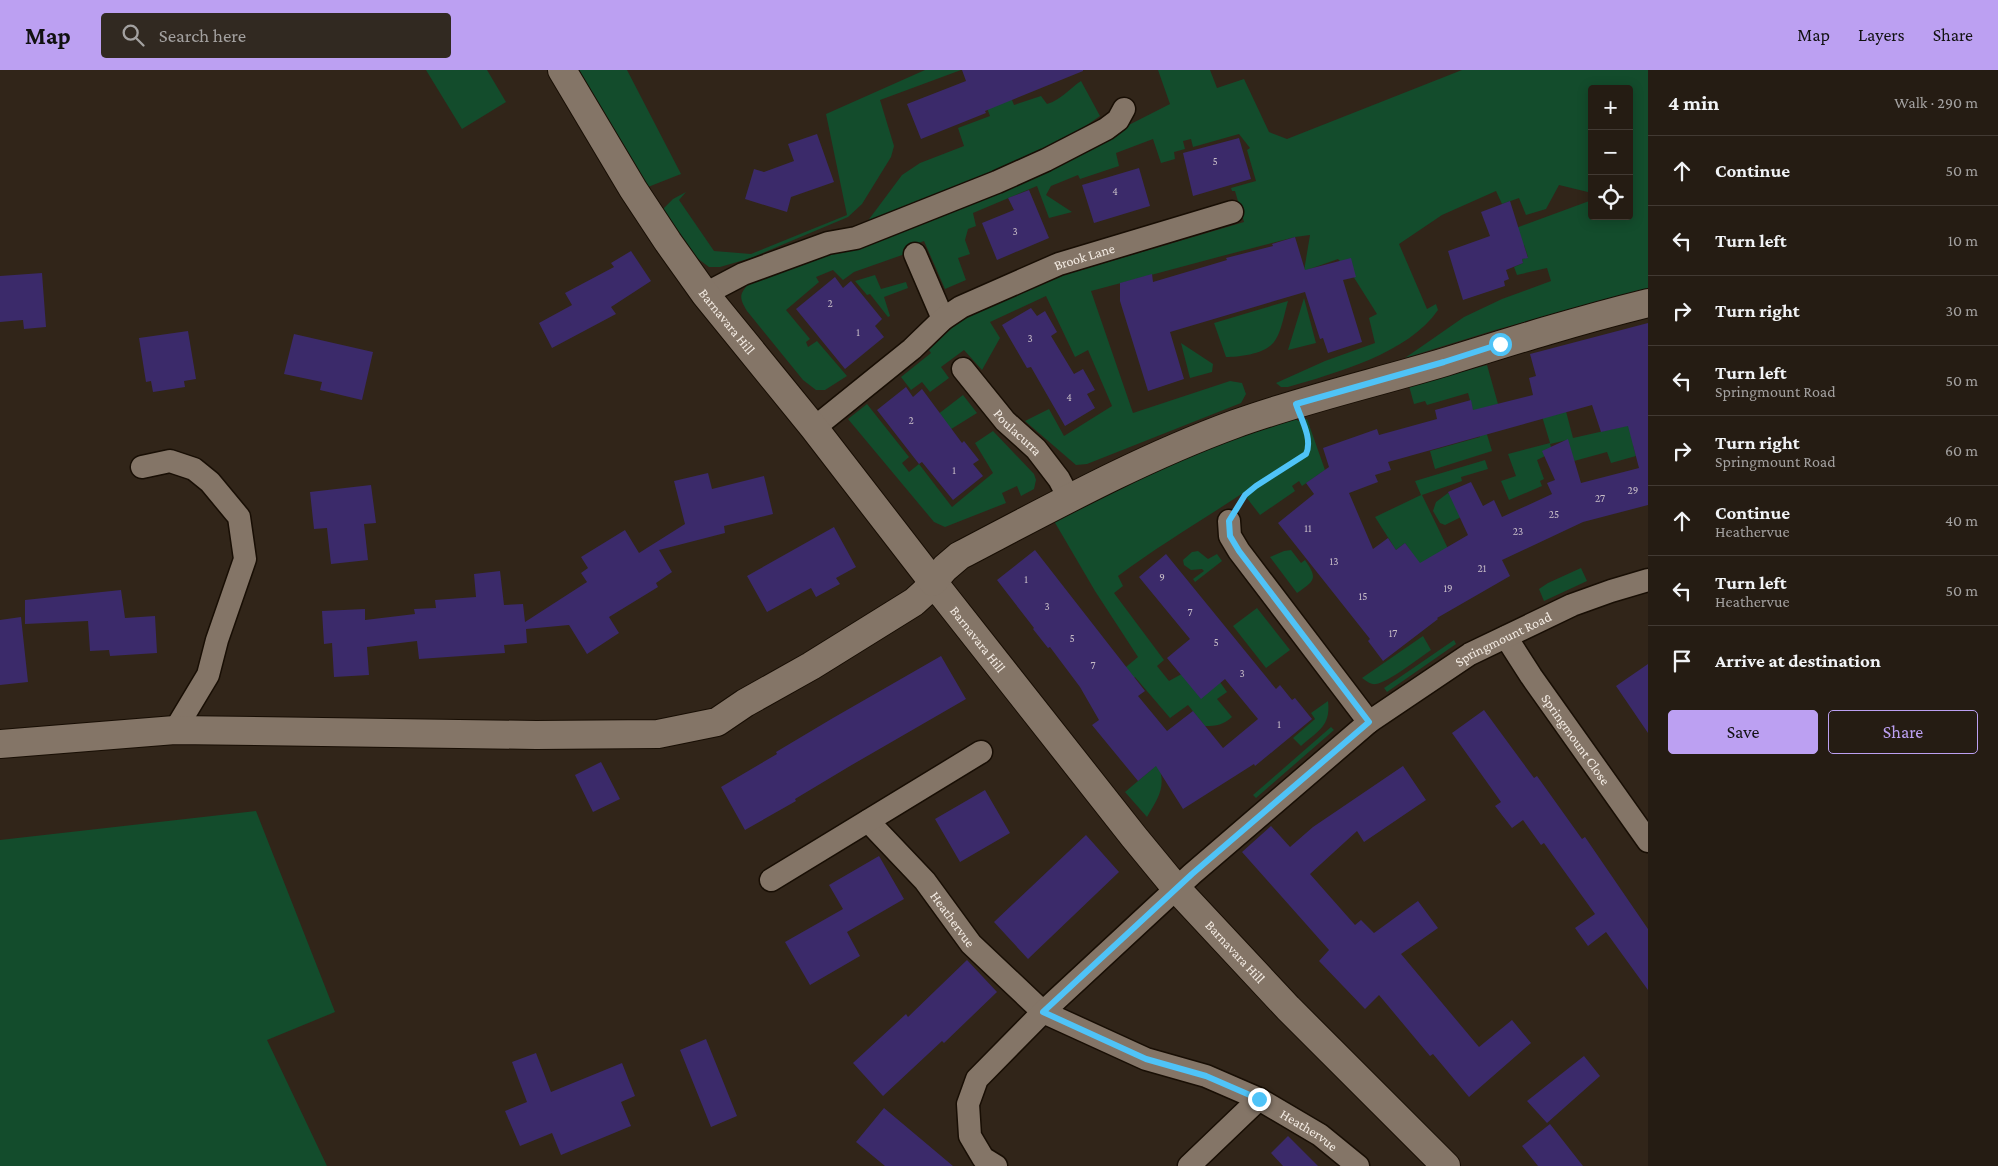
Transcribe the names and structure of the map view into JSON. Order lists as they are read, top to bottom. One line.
{"streets":{"street":["Brook Lane","Barnavara Hill","Poulacurra","Springmount Road","Springmount Close","Heathervue"]},"crossings":[["Brook Lane","Barnavara Hill"],["Barnavara Hill","Springmount Road"],["Springmount Road","Springmount Close"]],"house_numbers":["5","4","3","2","1","3","4","2","1","29","27","25","11","23","13","21","9","1","19","15","3","7","17","5","5","7","3","1"],"page":{"header":"Map","search":"Search here","nav":["Map","Layers","Share"],"heading":["4 min","Walk · 290 m"],"map_buttons":["+","−"],"list":[["Continue","50 m"],["Turn left","10 m"],["Turn right","30 m"],["Turn left","Springmount Road","50 m"],["Turn right","Springmount Road","60 m"],["Continue","Heathervue","40 m"],["Turn left","Heathervue","50 m"],"Arrive at destination"],"buttons":["Save","Share"]}}
